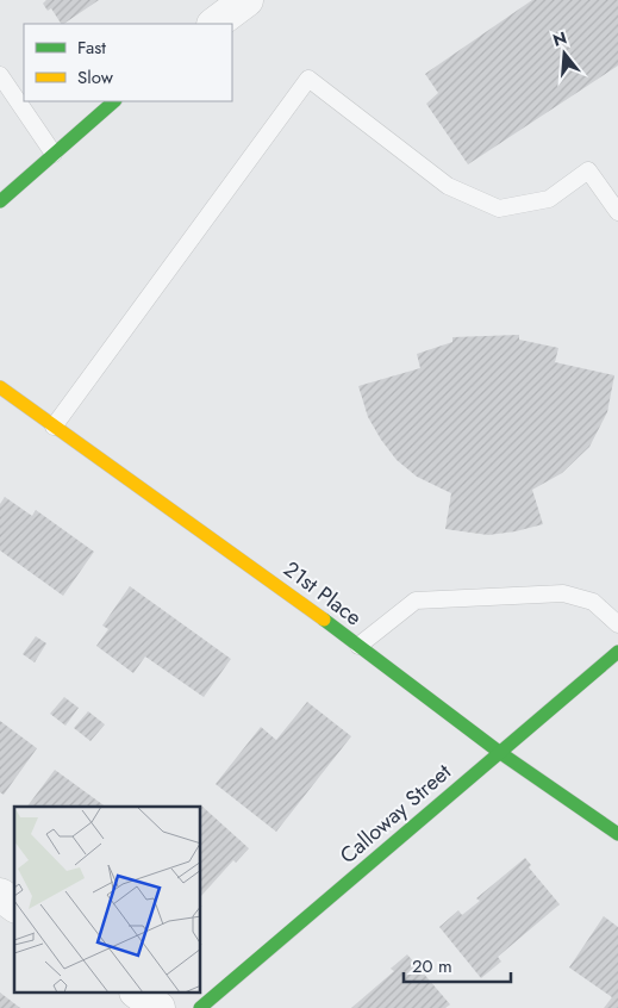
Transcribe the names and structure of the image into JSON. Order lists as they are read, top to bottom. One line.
{"streets":{"street":["21st Place","Calloway Street"]},"crossings":[["21st Place","Calloway Street"]],"legend":["Fast","Slow"],"scale_bar":"20 m","north":"top"}
